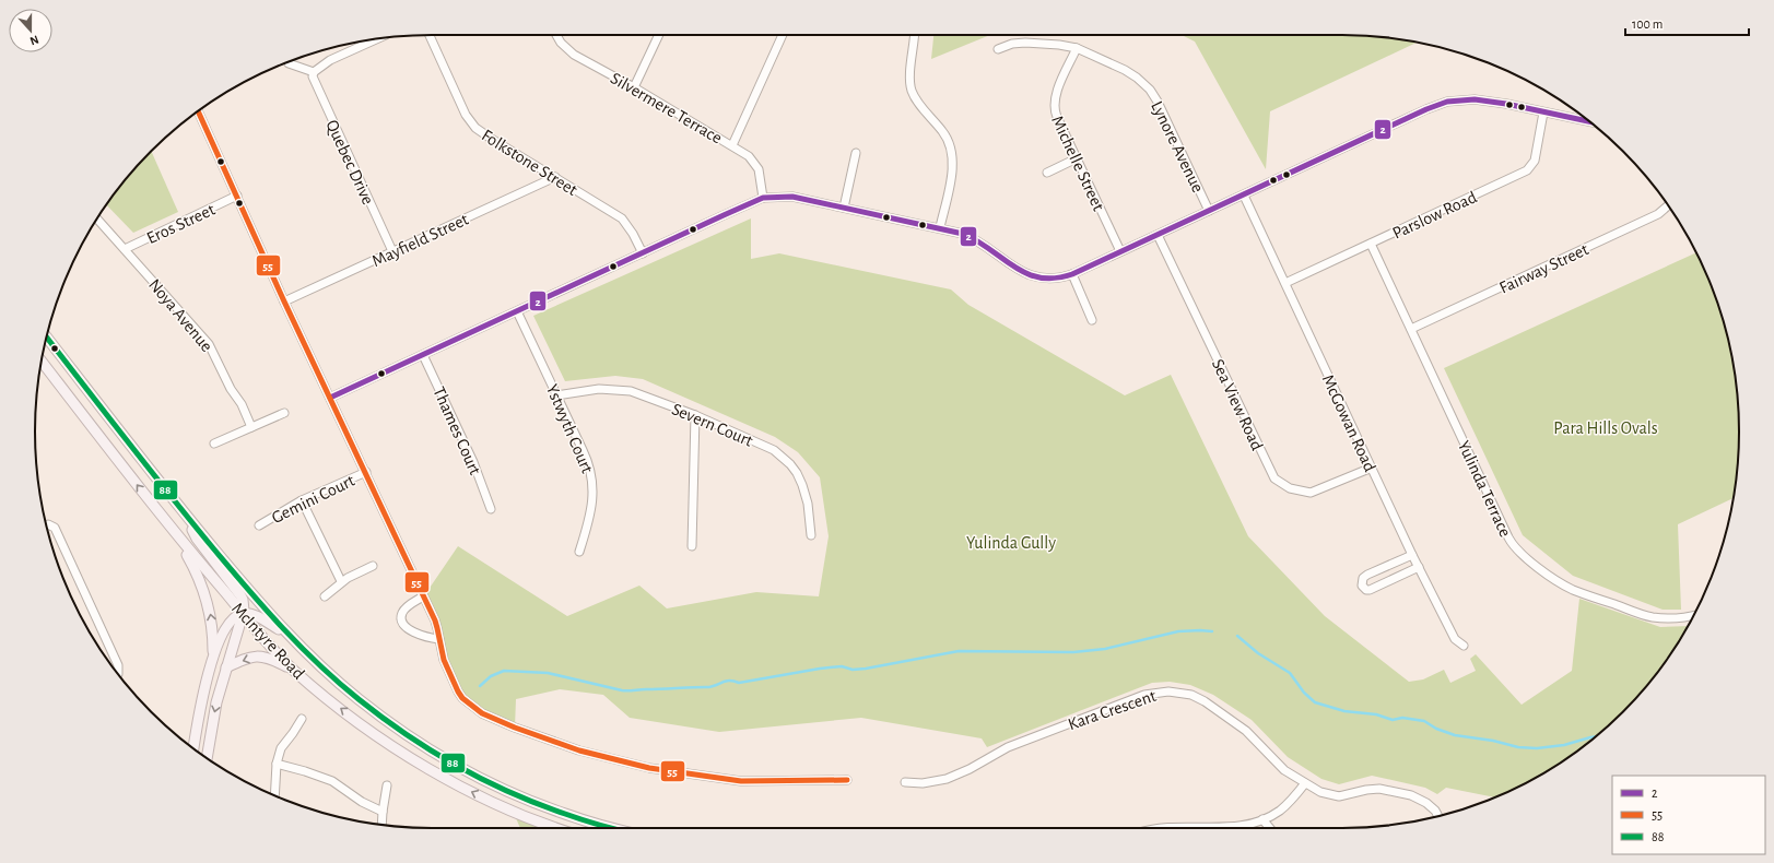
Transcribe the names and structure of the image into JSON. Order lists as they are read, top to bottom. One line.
{"streets":{"main road":["McIntyre Road"],"street":["Silvermere Terrace","Lynore Avenue","Quebec Drive","Folkstone Street","Michelle Street","Parslow Road","Eros Street","Mayfield Street","Fairway Street","Noya Avenue","Sea View Road","McGowan Road","Severn Court","Ystwyth Court","Thames Court","Yulinda Terrace","Gemini Court","Kara Crescent"]},"crossings":[["Lynore Avenue","Michelle Street"],["Quebec Drive","Mayfield Street"],["Folkstone Street","Mayfield Street"],["Parslow Road","McGowan Road"],["Parslow Road","Yulinda Terrace"],["Eros Street","Noya Avenue"],["Fairway Street","Yulinda Terrace"],["Sea View Road","McGowan Road"],["Severn Court","Ystwyth Court"]],"parks":["Para Hills Ovals","Yulinda Gully"],"lines":["transit line 2","transit line 55","transit line 88"],"legend":["2","55","88"],"scale_bar":"100 m","north":"bottom"}
